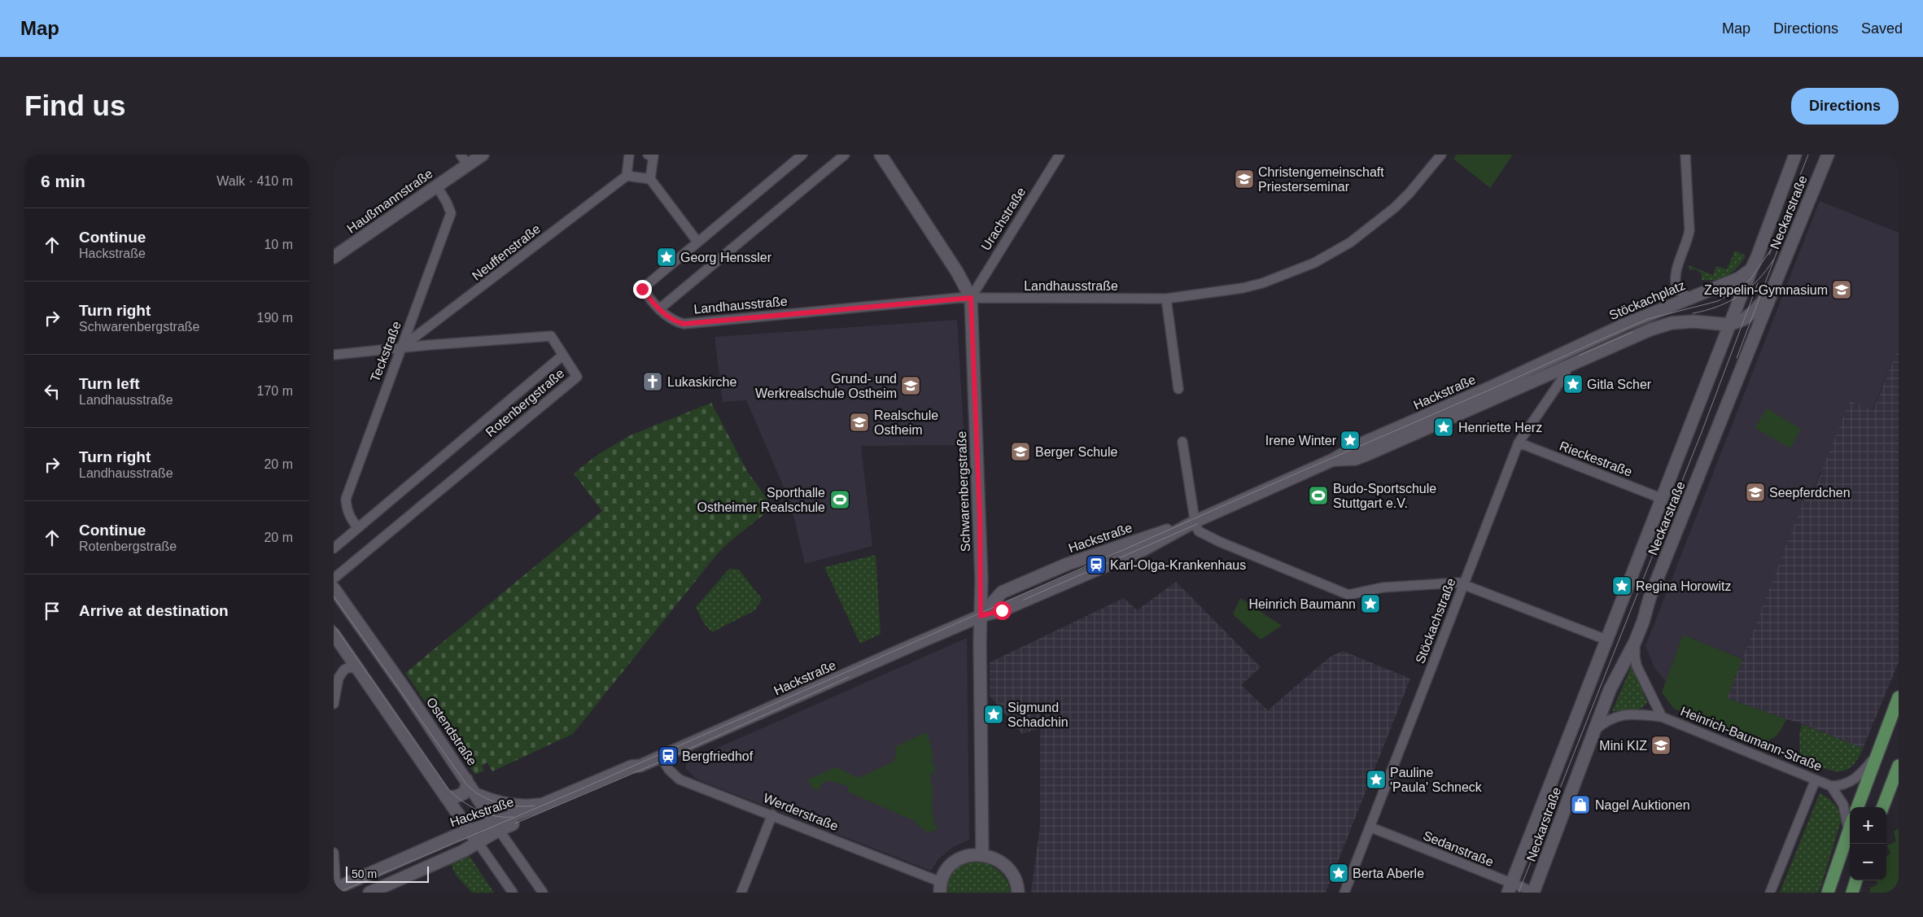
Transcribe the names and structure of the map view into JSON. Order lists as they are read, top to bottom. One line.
{"streets":{"street":["Haußmannstraße","Neckarstraße","Urachstraße","Neuffenstraße","Landhausstraße","Stöckachplatz","Teckstraße","Hackstraße","Rotenbergstraße","Rieckestraße","Schwarenbergstraße","Stöckachstraße","Ostendstraße","Heinrich-Baumann-Straße","Werderstraße","Sedanstraße"]},"crossings":[["Haußmannstraße","Teckstraße"],["Neckarstraße","Stöckachplatz"],["Neckarstraße","Hackstraße"],["Neckarstraße","Rieckestraße"],["Neckarstraße","Heinrich-Baumann-Straße"],["Neckarstraße","Sedanstraße"],["Urachstraße","Landhausstraße"],["Urachstraße","Schwarenbergstraße"],["Neuffenstraße","Teckstraße"],["Landhausstraße","Schwarenbergstraße"],["Stöckachplatz","Hackstraße"],["Teckstraße","Rotenbergstraße"],["Hackstraße","Schwarenbergstraße"],["Hackstraße","Stöckachstraße"],["Hackstraße","Ostendstraße"],["Hackstraße","Werderstraße"],["Rieckestraße","Stöckachstraße"],["Stöckachstraße","Sedanstraße"]],"places":{"school or university":["Christengemeinschaft Priesterseminar","Zeppelin-Gymnasium","Grund- und Werkrealschule Ostheim","Realschule Ostheim","Berger Schule","Seepferdchen","Mini KIZ"],"place":["Georg Henssler","Gitla Scher","Henriette Herz","Irene Winter","Regina Horowitz","Heinrich Baumann","Sigmund Schadchin","Pauline 'Paula' Schneck","Berta Aberle"],"church":["Lukaskirche"],"sports":["Budo-Sportschule Stuttgart e.V.","Sporthalle Ostheimer Realschule"],"station":["Karl-Olga-Krankenhaus","Bergfriedhof"],"shop":["Nagel Auktionen"]},"scale_bar":"50 m","page":{"header":"Map","nav":["Map","Directions","Saved"],"buttons":"Directions","title":"Find us","heading":["6 min","Walk · 410 m"],"list":[["Continue","Hackstraße","10 m"],["Turn right","Schwarenbergstraße","190 m"],["Turn left","Landhausstraße","170 m"],["Turn right","Landhausstraße","20 m"],["Continue","Rotenbergstraße","20 m"],"Arrive at destination"],"map_buttons":["+","−"],"scale":"50 m"}}
